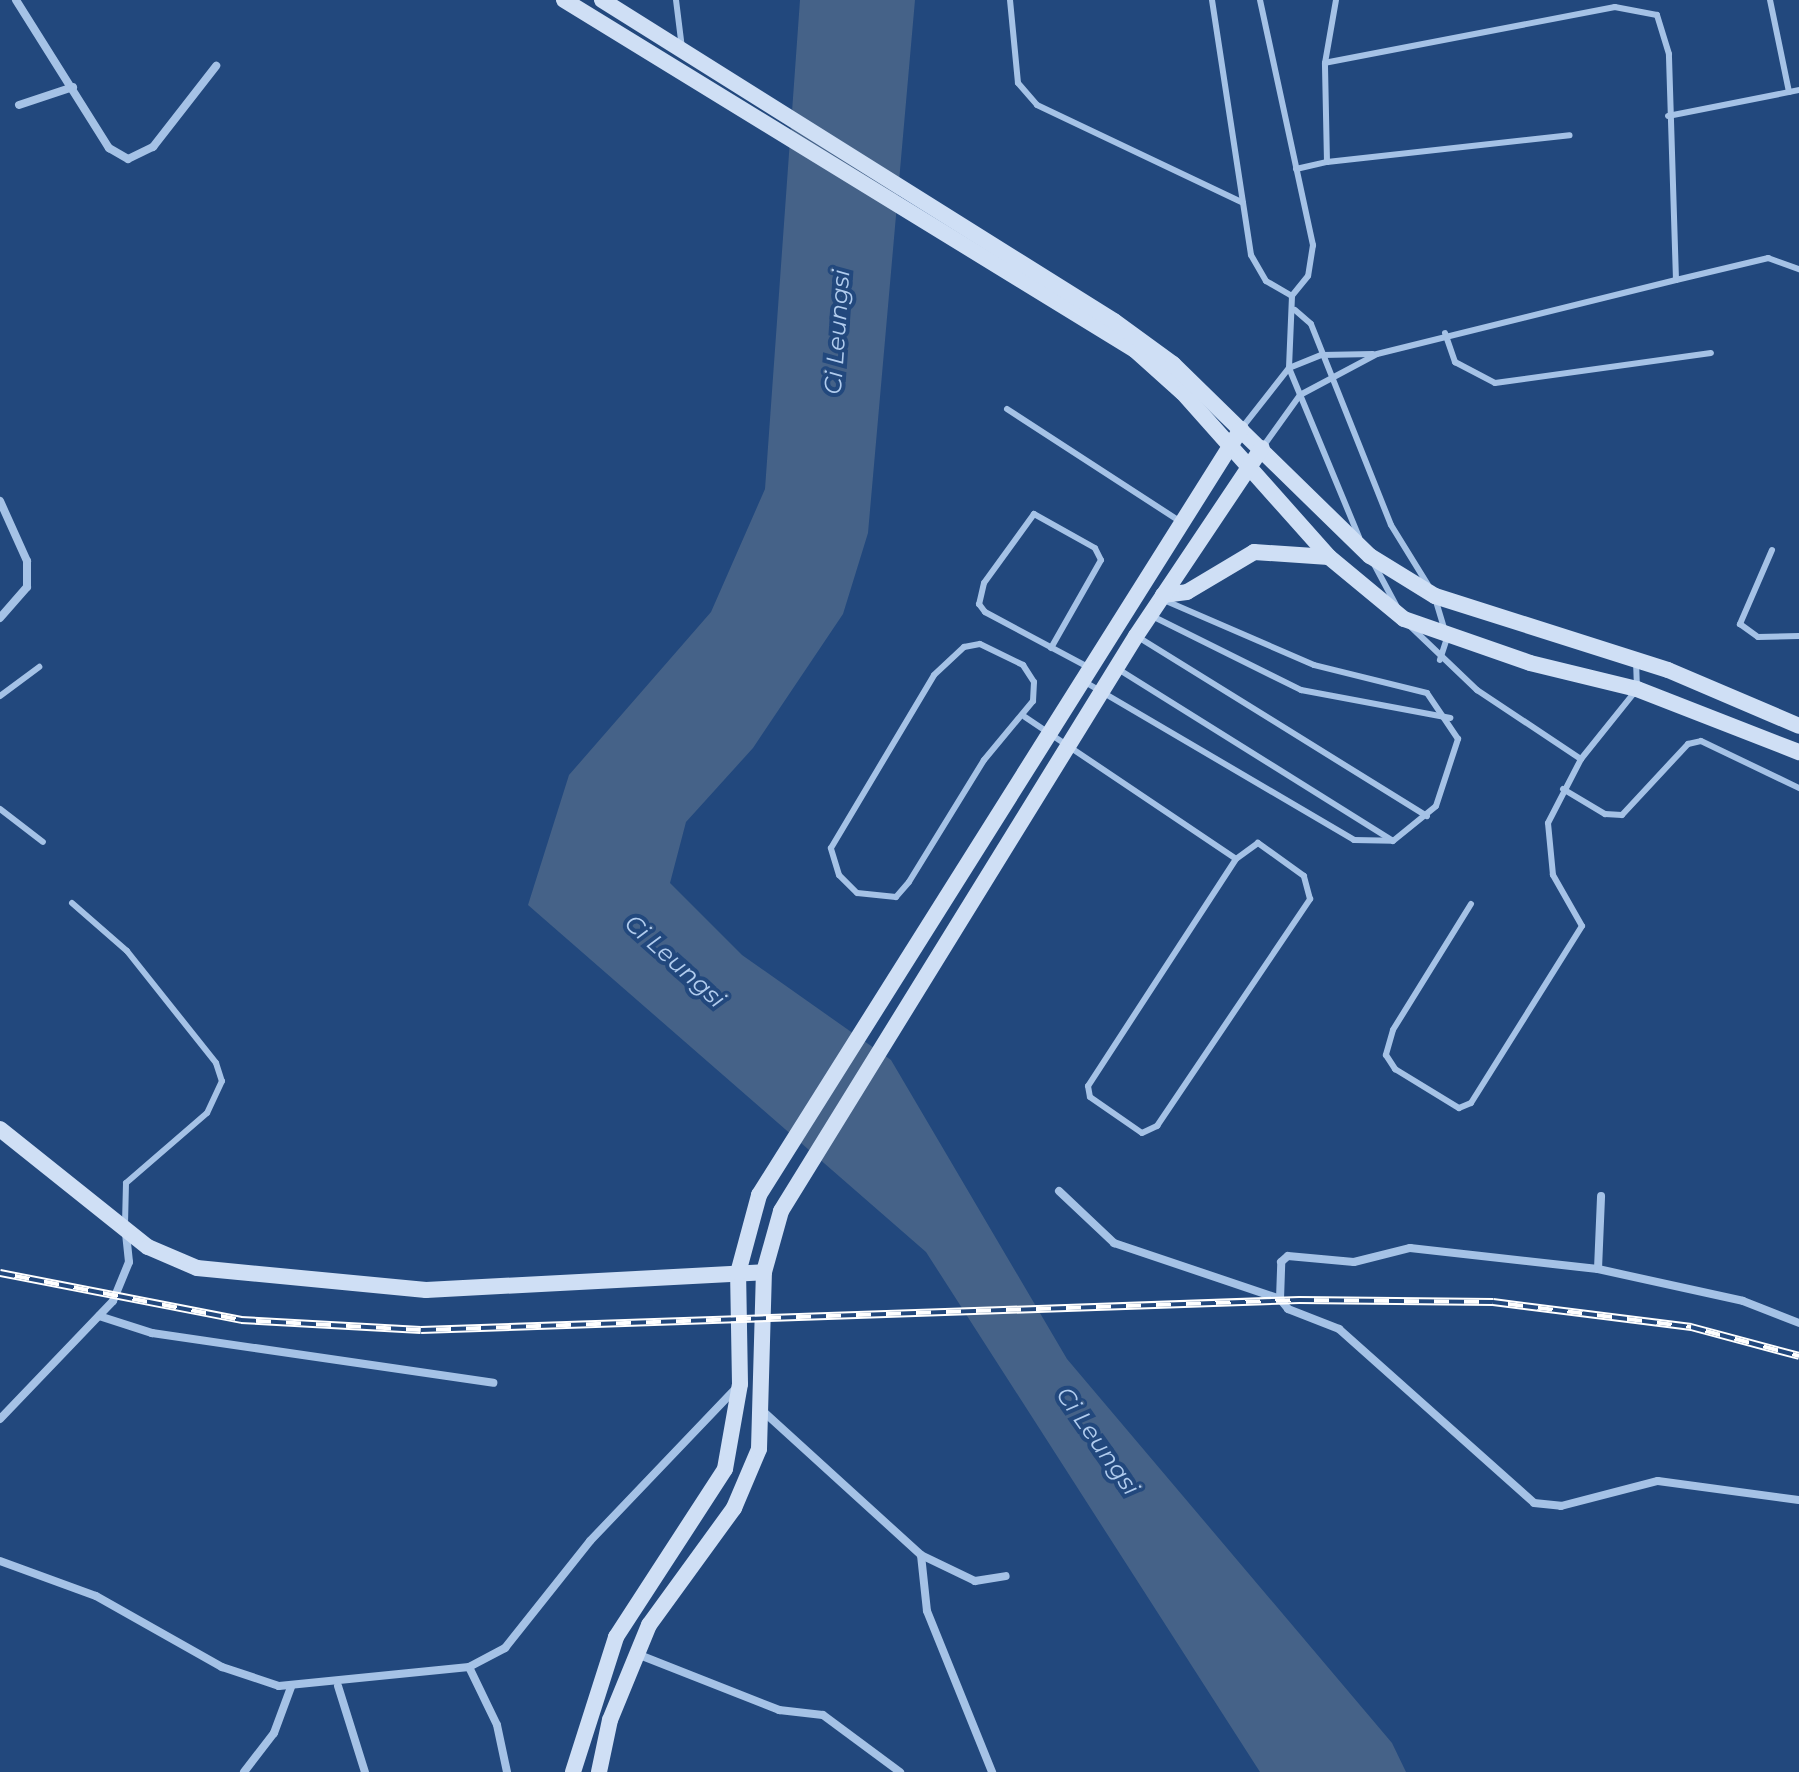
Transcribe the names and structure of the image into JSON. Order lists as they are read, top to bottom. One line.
{"water":["Ci Leungsi"]}
